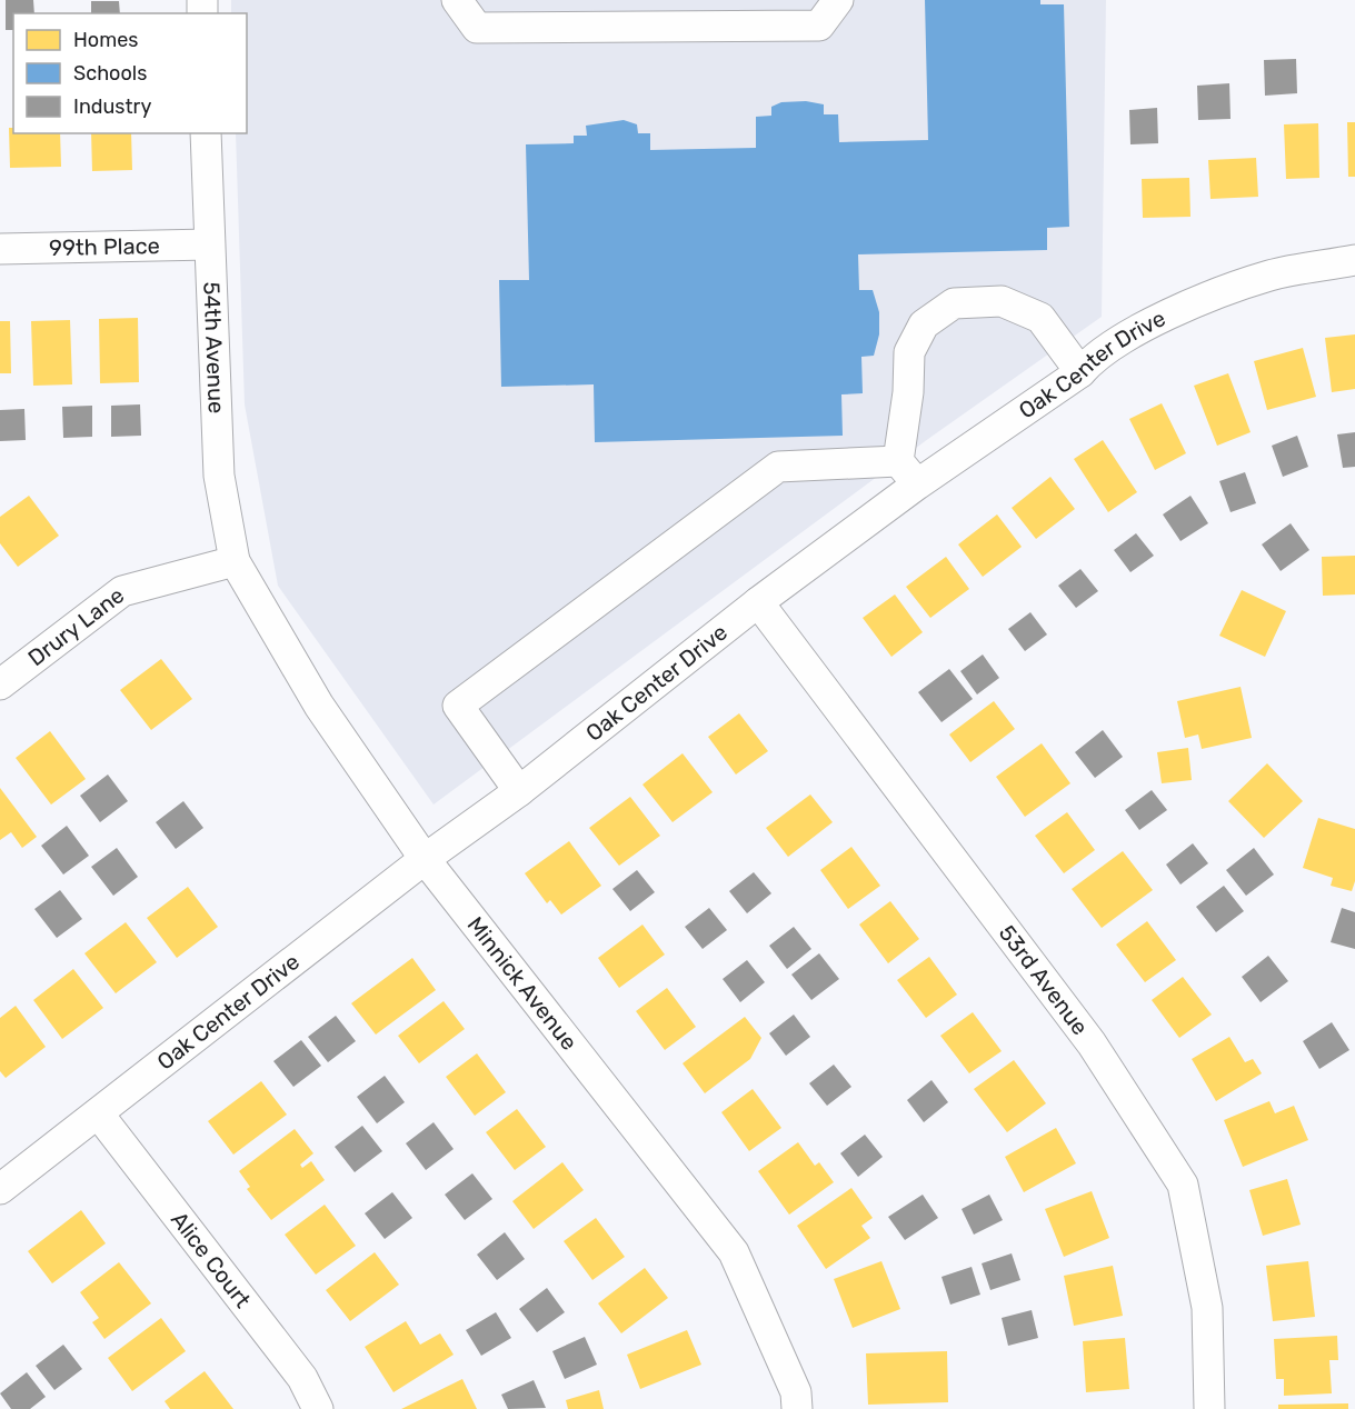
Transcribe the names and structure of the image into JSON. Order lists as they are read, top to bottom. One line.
{"streets":{"street":["99th Place","54th Avenue","Oak Center Drive","Drury Lane","53rd Avenue","Minnick Avenue","Alice Court"]},"crossings":[["99th Place","54th Avenue"],["54th Avenue","Drury Lane"],["54th Avenue","Minnick Avenue"],["Oak Center Drive","53rd Avenue"],["Oak Center Drive","Minnick Avenue"],["Oak Center Drive","Alice Court"],["Drury Lane","Minnick Avenue"]],"legend":["Homes","Schools","Industry"]}
